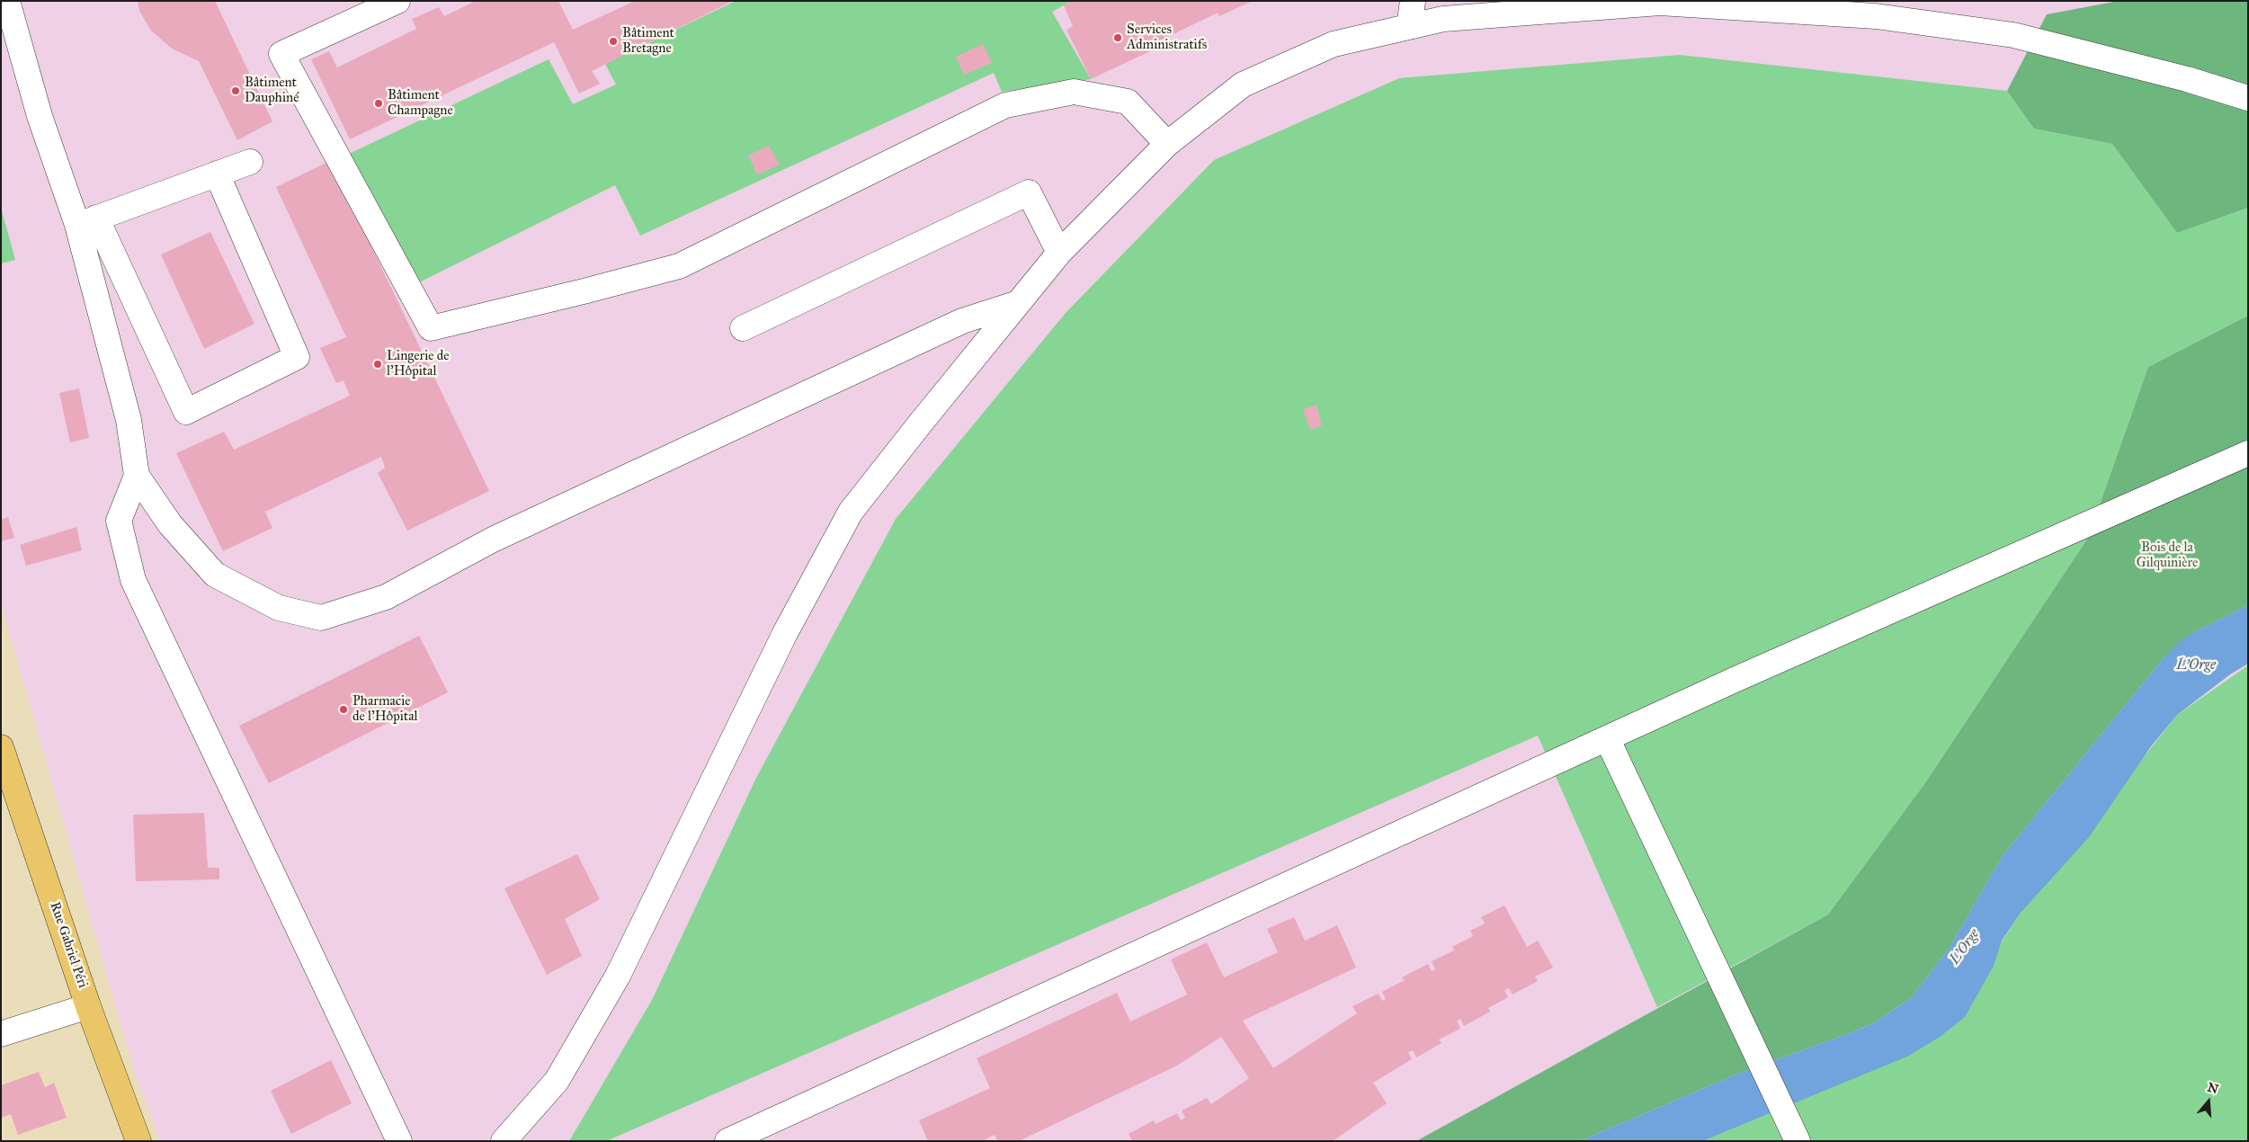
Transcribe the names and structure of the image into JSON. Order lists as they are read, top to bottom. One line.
{"streets":{"main road":["Rue Gabriel Péri"]},"water":["L'Orge"],"parks":["Bois de la Gilquinière"],"places":["Services Administratifs","Bâtiment Bretagne","Bâtiment Dauphiné","Bâtiment Champagne","Lingerie de l'Hôpital","Pharmacie de l'Hôpital"],"north":"top"}
